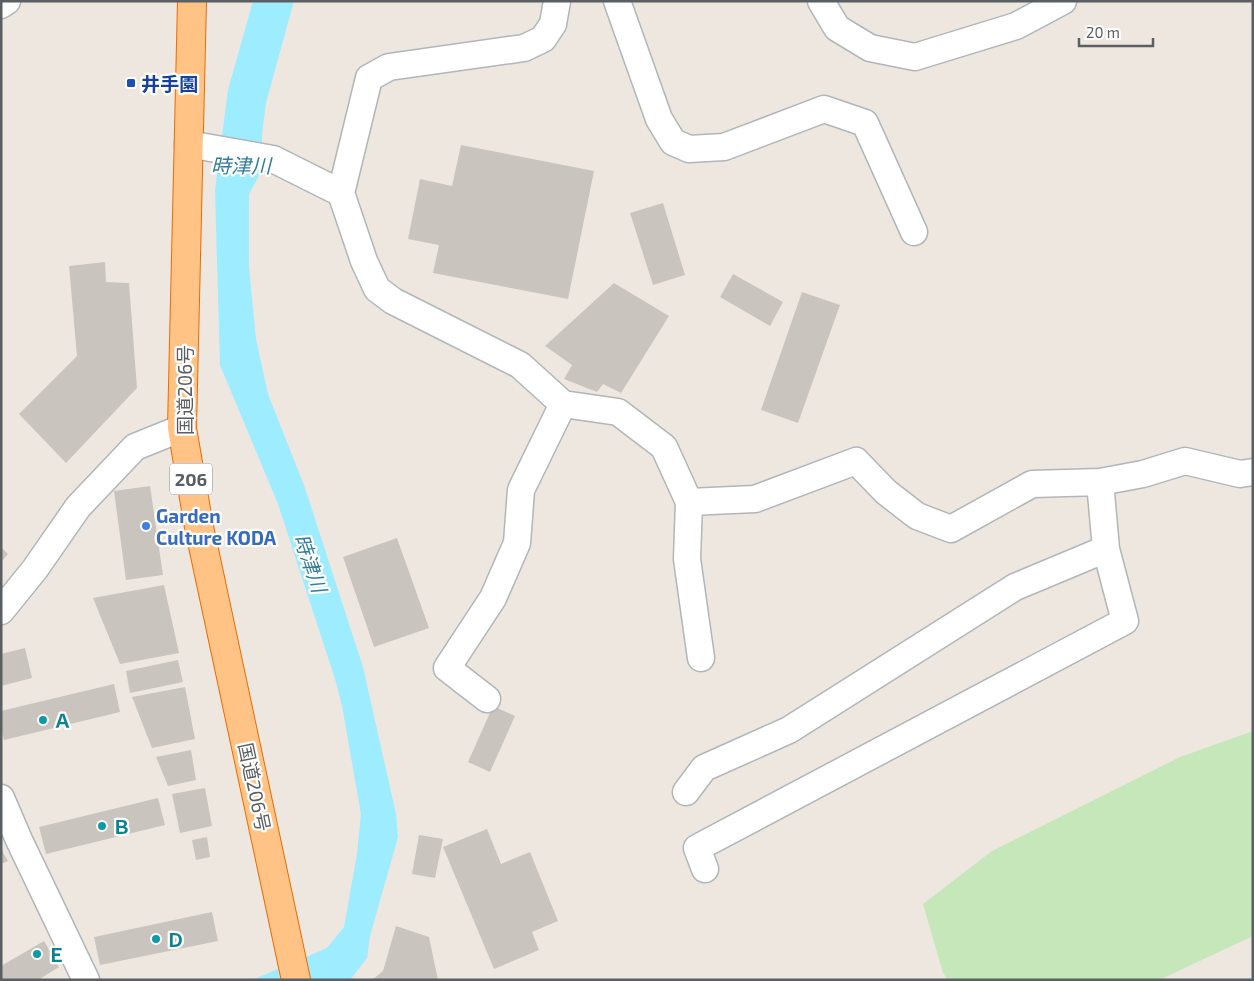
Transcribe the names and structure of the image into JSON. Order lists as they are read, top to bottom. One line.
{"streets":{"highway":["国道206号","206"]},"water":["時津川"],"places":{"transit":["井手園"],"other":["Garden Culture KODA","Ａ","Ｂ","Ｄ","Ｅ"]},"scale_bar":"20 m"}
